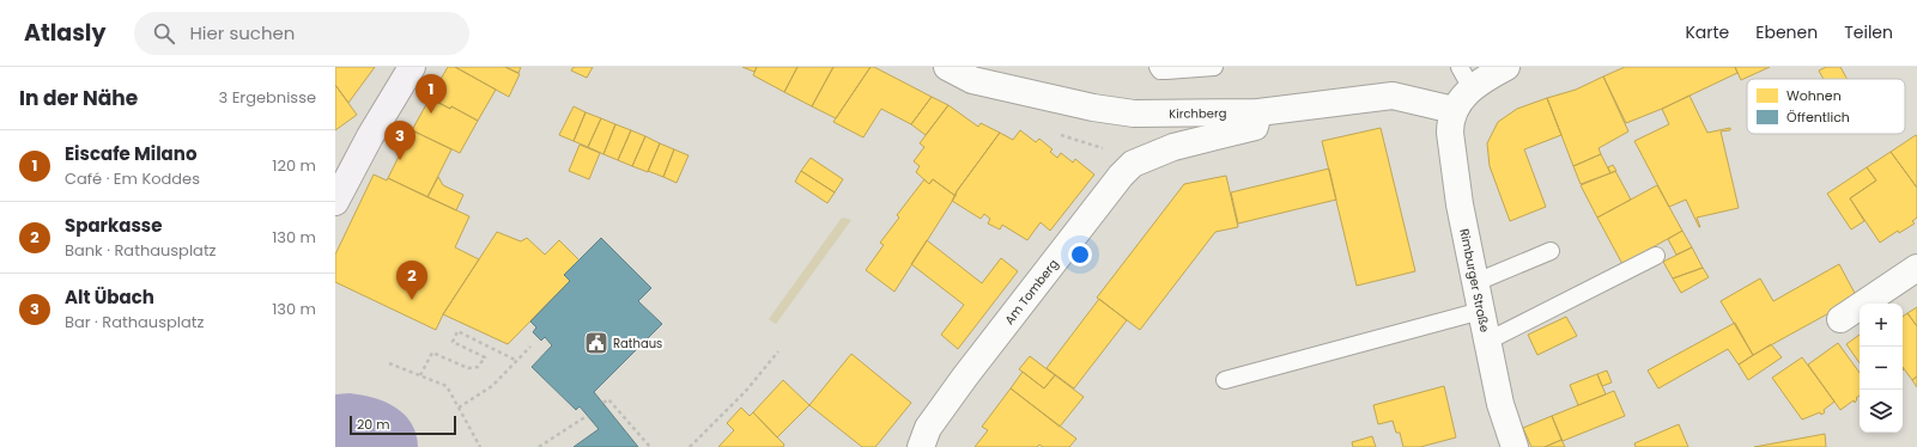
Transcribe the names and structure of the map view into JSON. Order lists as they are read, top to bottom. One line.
{"streets":{"street":["Kirchberg","Rimburger Straße","Am Tomberg"]},"crossings":[["Kirchberg","Rimburger Straße"],["Kirchberg","Am Tomberg"]],"places":{"public building":["Rathaus"]},"legend":["Wohnen","Öffentlich"],"scale_bar":"20 m","page":{"header":"Atlasly","search":"Hier suchen","nav":["Karte","Ebenen","Teilen"],"heading":["In der Nähe","3 Ergebnisse"],"pins":["1","3","2"],"list":[{"mark":"1","name":"Eiscafe Milano","note":"Café · Em Koddes","value":"120 m"},{"mark":"2","name":"Sparkasse","note":"Bank · Rathausplatz","value":"130 m"},{"mark":"3","name":"Alt Übach","note":"Bar · Rathausplatz","value":"130 m"}],"map_buttons":["+","−"],"scale":"20 m"}}
